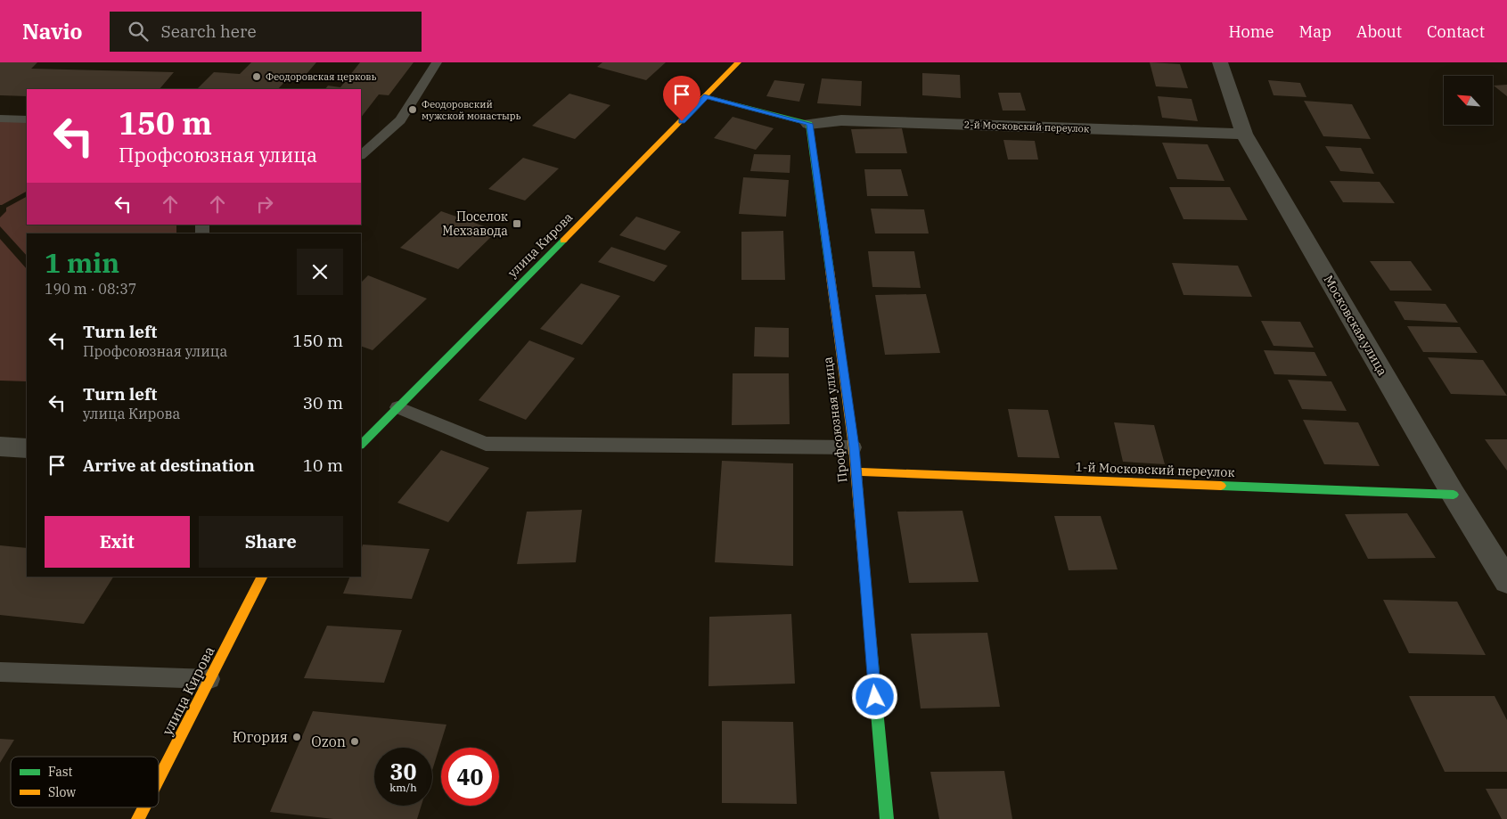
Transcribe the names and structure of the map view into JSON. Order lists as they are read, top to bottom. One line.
{"streets":{"street":["2-й Московский переулок","улица Кирова","Московская улица","Профсоюзная улица","1-й Московский переулок"]},"crossings":[["2-й Московский переулок","Московская улица"],["2-й Московский переулок","Профсоюзная улица"],["Московская улица","1-й Московский переулок"],["Профсоюзная улица","1-й Московский переулок"]],"places":{"other":["Феодоровская церковь","Феодоровский мужской монастырь","Югория","Ozon"],"transit":["Поселок Мехзавода"]},"legend":["Fast","Slow"],"north":"top left","page":{"header":"Navio","search":"Search here","nav":["Home","Map","About","Contact"],"turn":["150 m","Профсоюзная улица"],"heading":["1 min","190 m · 08:37"],"list":[{"name":"Turn left","note":"Профсоюзная улица","value":"150 m"},{"name":"Turn left","note":"улица Кирова","value":"30 m"},{"name":"Arrive at destination","value":"10 m"}],"buttons":["Exit","Share"],"speed":"30 km/h","limit":"40"}}
